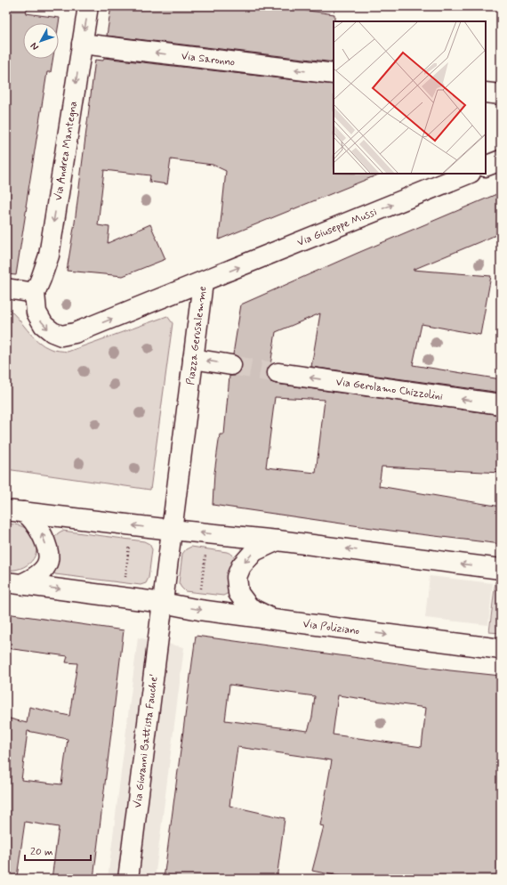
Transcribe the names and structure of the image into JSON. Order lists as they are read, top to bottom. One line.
{"streets":{"street":["Via Saronno","Via Andrea Mantegna","Via Giuseppe Mussi","Piazza Gerusalemme","Via Gerolamo Chizzolini","Via Poliziano","Via Giovanni Battista Fauche'"]},"crossings":[["Via Saronno","Via Andrea Mantegna"],["Via Andrea Mantegna","Piazza Gerusalemme"],["Via Giuseppe Mussi","Piazza Gerusalemme"],["Piazza Gerusalemme","Via Poliziano"],["Piazza Gerusalemme","Via Giovanni Battista Fauche'"],["Via Poliziano","Via Giovanni Battista Fauche'"]],"one_way":["Via Saronno","Via Andrea Mantegna","Via Giuseppe Mussi"],"scale_bar":"20 m","north":"bottom left"}
